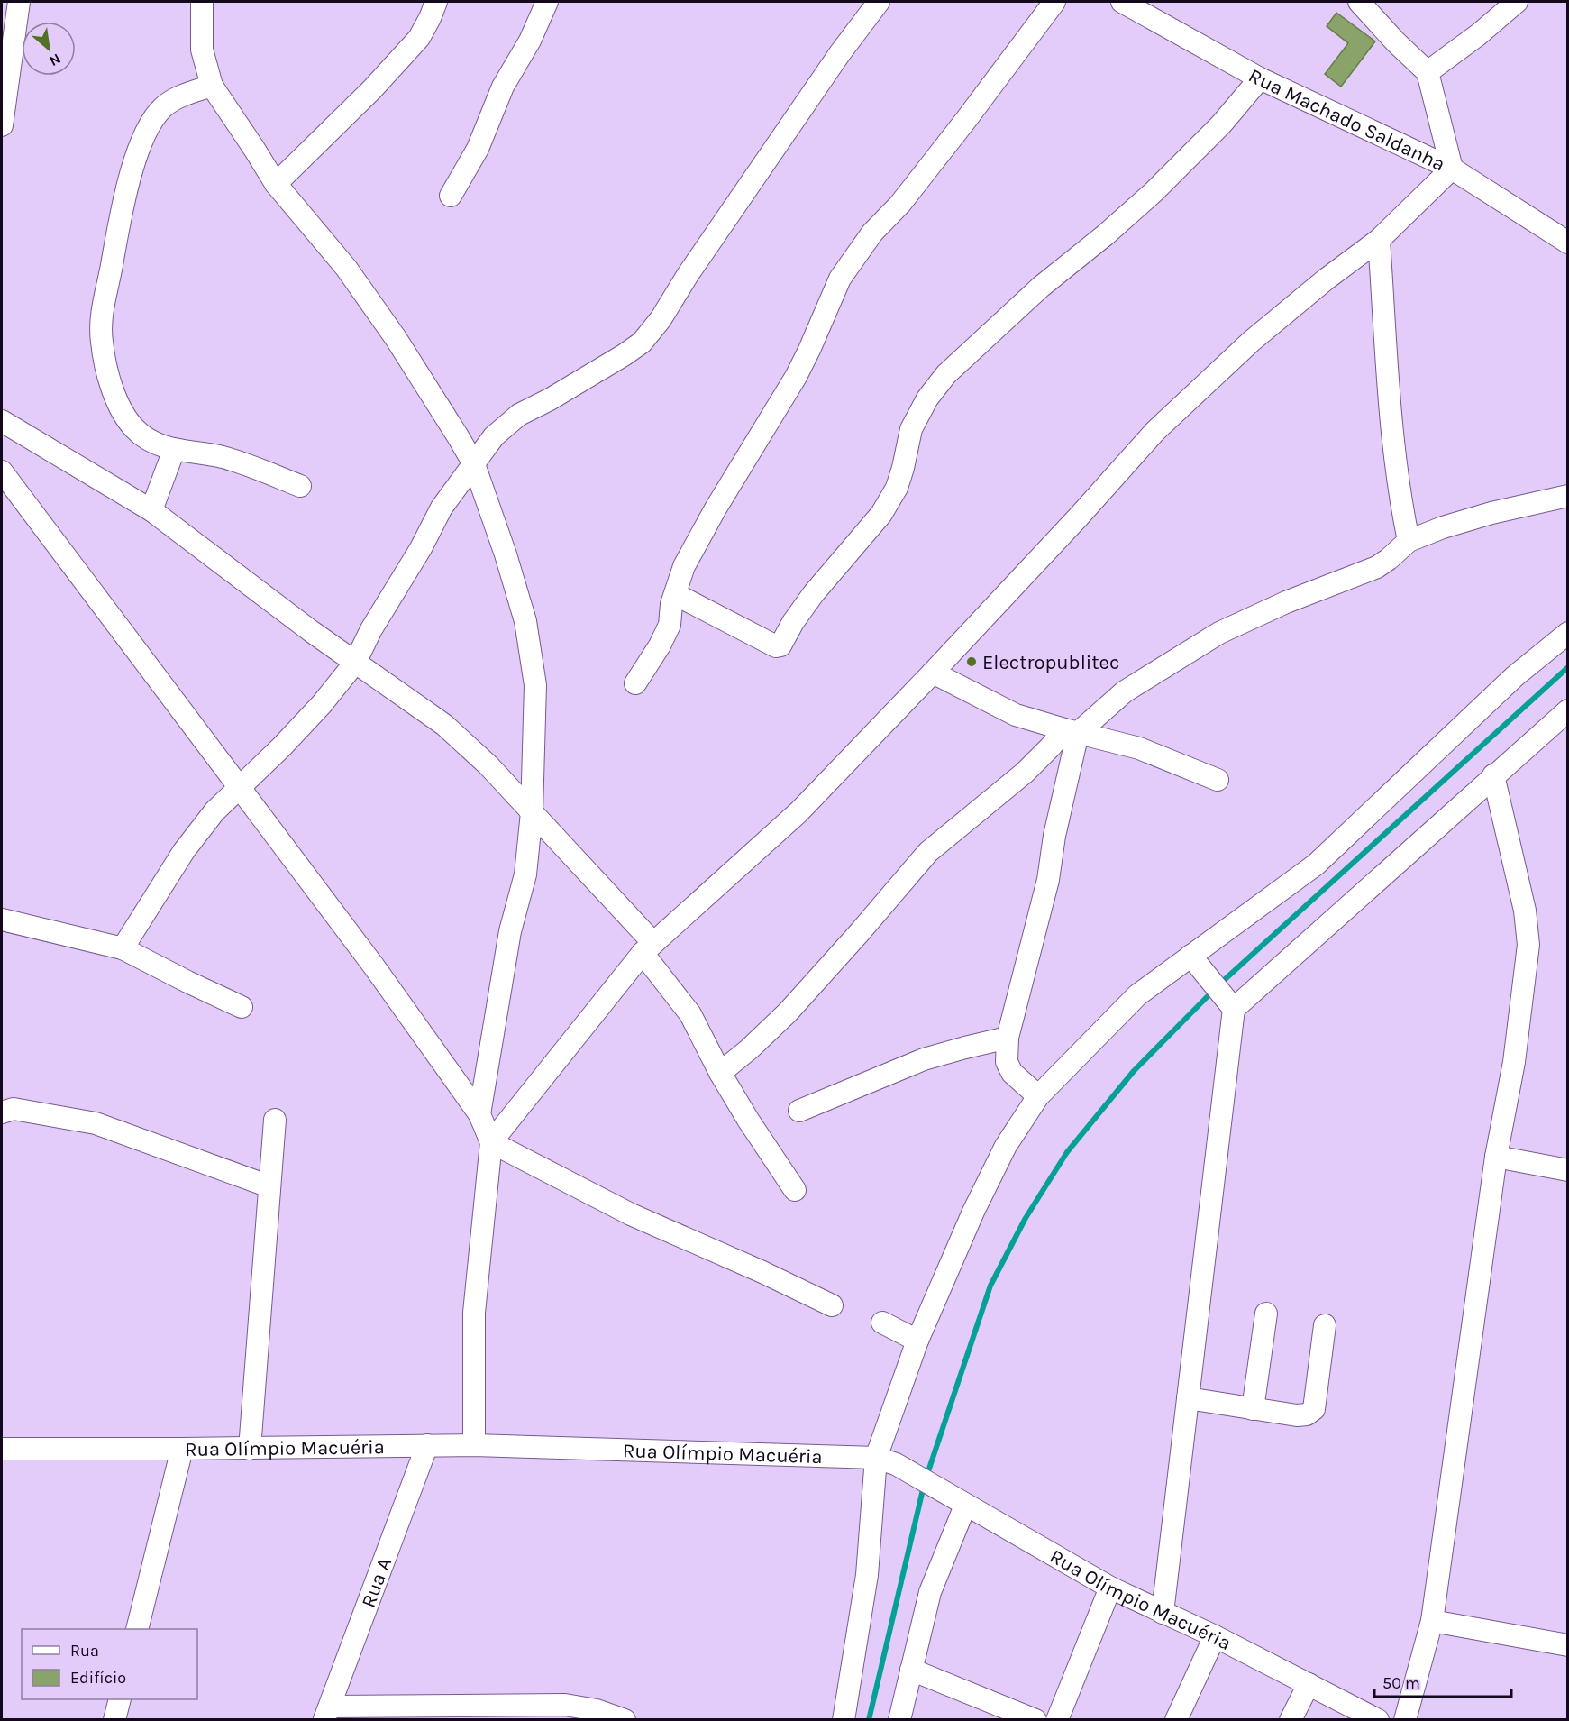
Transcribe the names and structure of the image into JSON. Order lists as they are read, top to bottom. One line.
{"streets":{"street":["Rua Machado Saldanha","Rua Olímpio Macuéria","Rua A"]},"crossings":[["Rua Olímpio Macuéria","Rua A"]],"places":["Electropublitec"],"legend":["Rua","Edifício"],"scale_bar":"50 m","north":"bottom right"}
